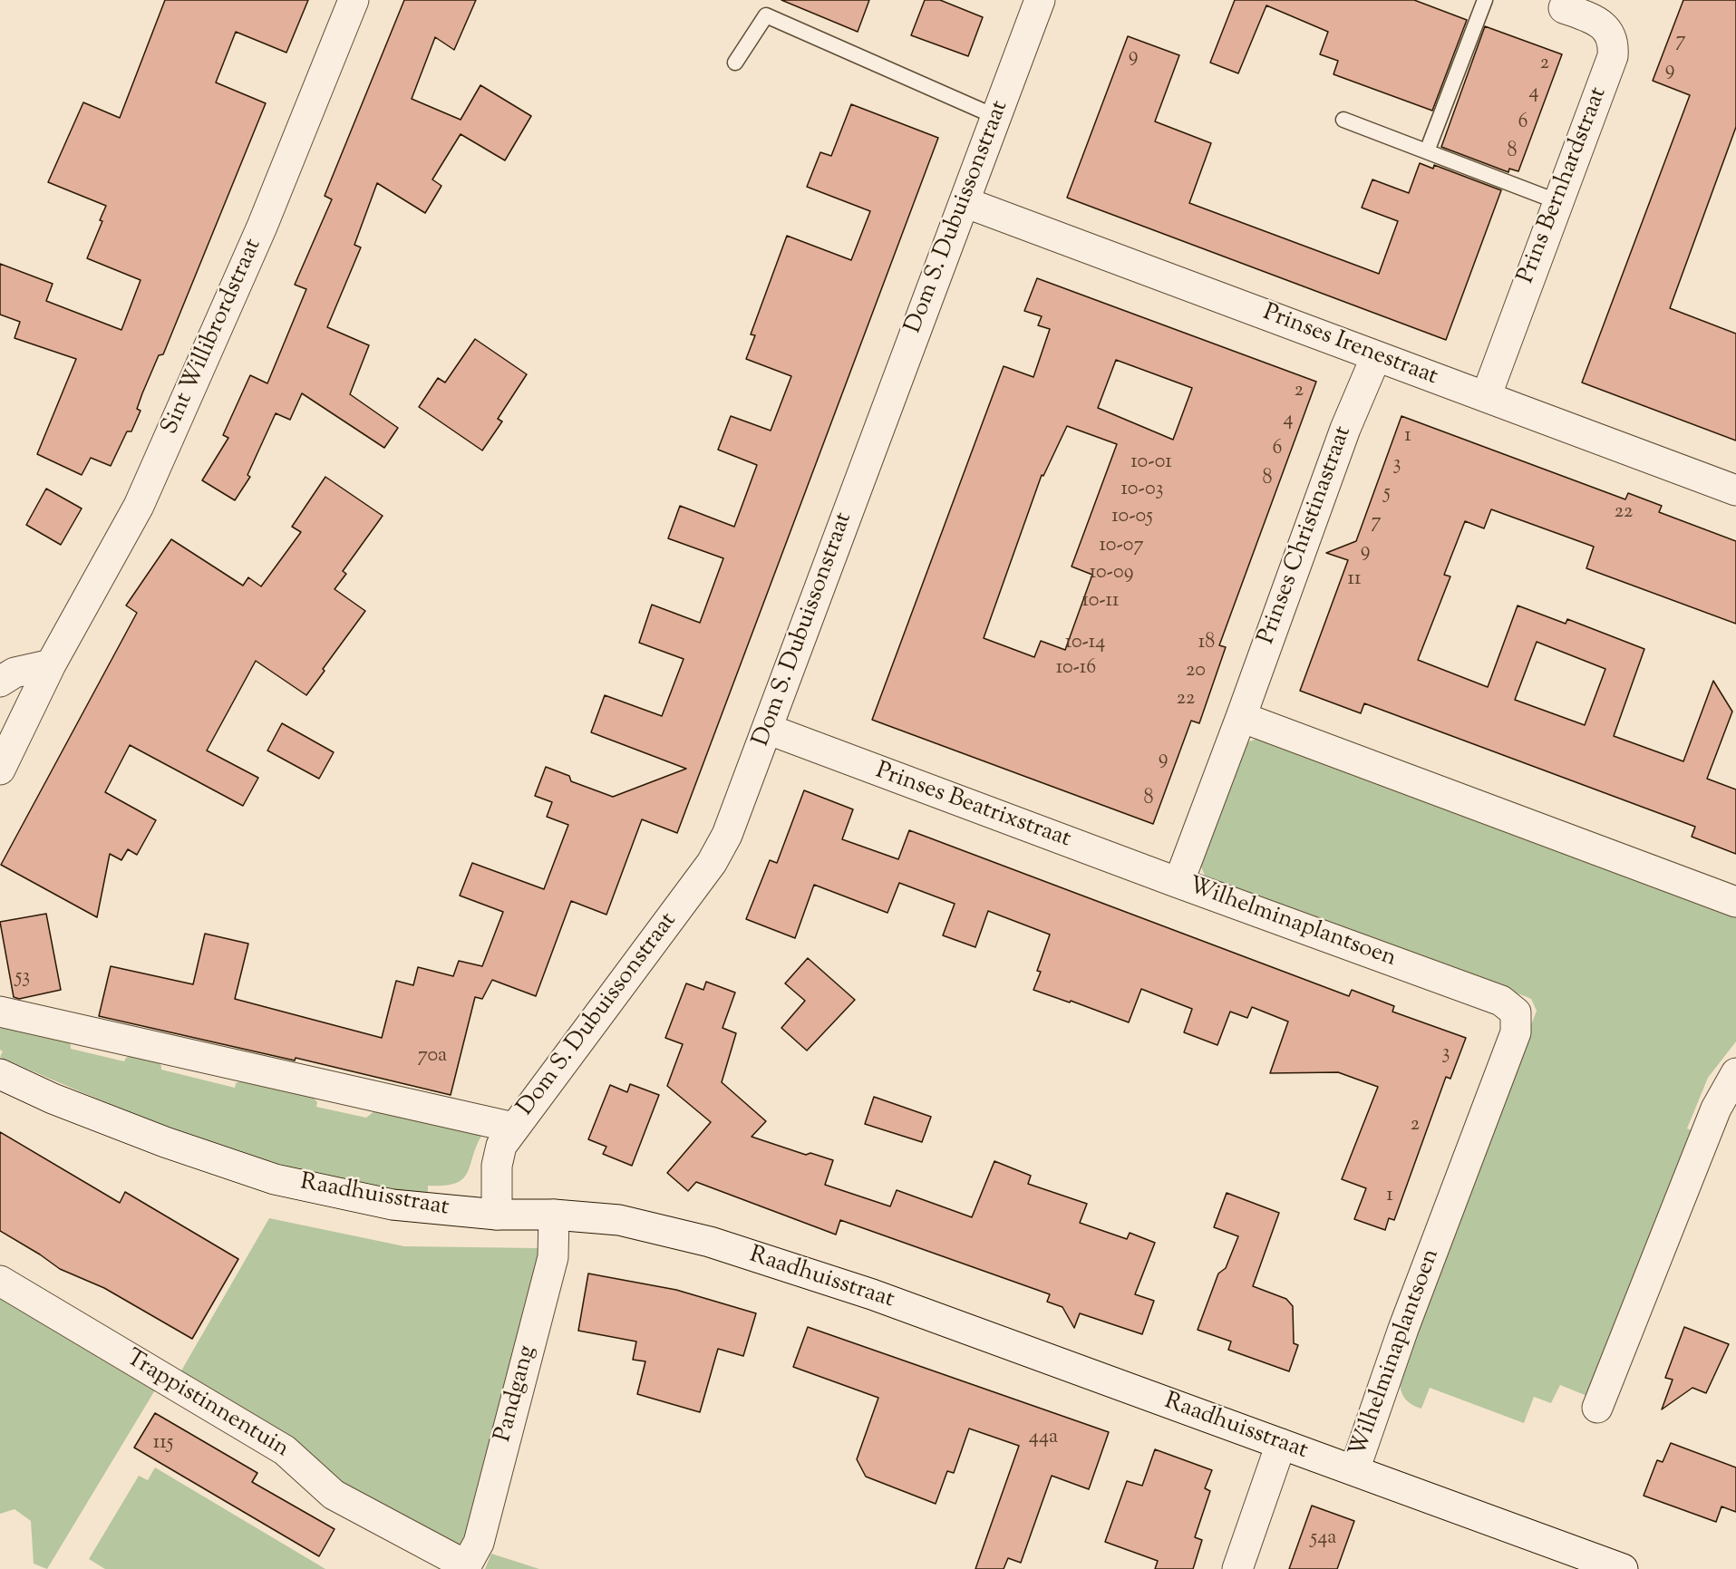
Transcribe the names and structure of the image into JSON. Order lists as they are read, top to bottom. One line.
{"streets":{"street":["Prins Bernhardstraat","Dom S. Dubuissonstraat","Sint Willibrordstraat","Prinses Irenestraat","Prinses Christinastraat","Prinses Beatrixstraat","Wilhelminaplantsoen","Raadhuisstraat","Pandgang","Trappistinnentuin"]},"crossings":[["Prins Bernhardstraat","Prinses Irenestraat"],["Dom S. Dubuissonstraat","Prinses Irenestraat"],["Dom S. Dubuissonstraat","Prinses Beatrixstraat"],["Dom S. Dubuissonstraat","Raadhuisstraat"],["Prinses Irenestraat","Prinses Christinastraat"],["Prinses Christinastraat","Wilhelminaplantsoen"],["Prinses Beatrixstraat","Wilhelminaplantsoen"],["Wilhelminaplantsoen","Raadhuisstraat"],["Raadhuisstraat","Pandgang"],["Pandgang","Trappistinnentuin"]],"house_numbers":["7","9","2","9","4","6","8","2","4","1","6","10-01","3","8","10-03","5","22","10-05","7","10-07","9","10-09","11","10-11","10-14","18","10-16","20","22","9","8","53","3","70a","2","1","44a","115","54a"]}
